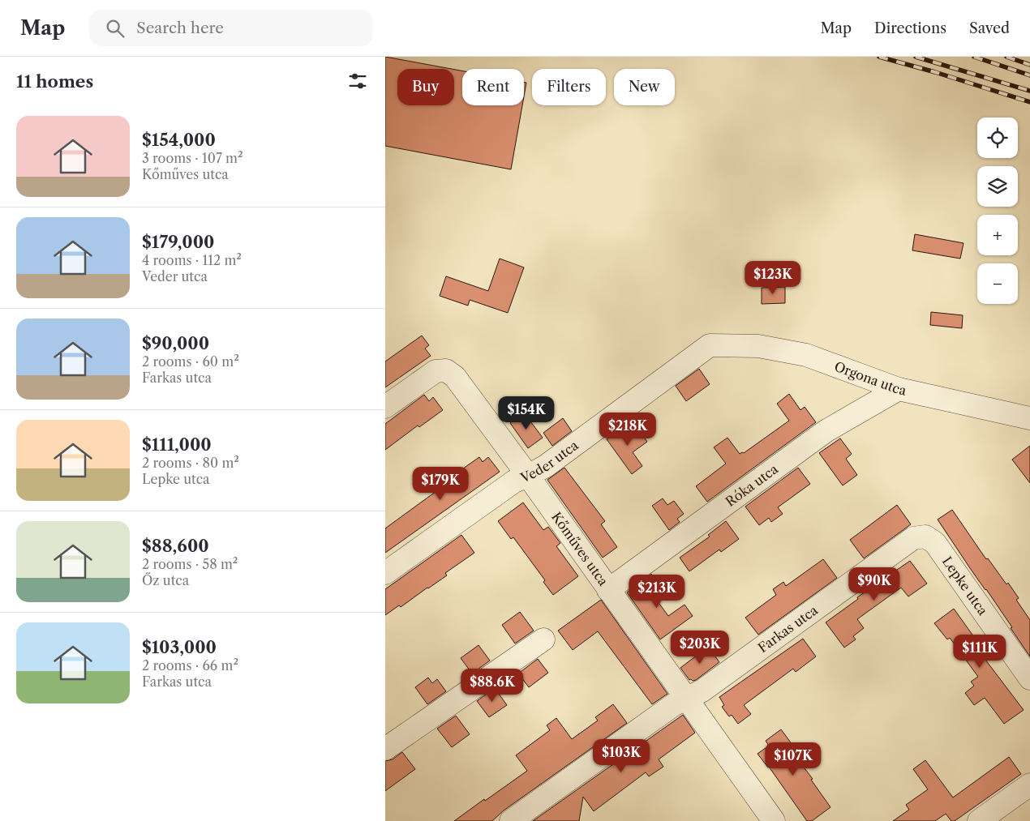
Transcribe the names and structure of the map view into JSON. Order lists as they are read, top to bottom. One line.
{"streets":{"street":["Orgona utca","Veder utca","Róka utca","Kőműves utca","Lepke utca","Farkas utca"]},"crossings":[["Orgona utca","Veder utca"],["Orgona utca","Róka utca"],["Veder utca","Kőműves utca"],["Róka utca","Kőműves utca"],["Kőműves utca","Farkas utca"],["Lepke utca","Farkas utca"]],"page":{"header":"Map","search":"Search here","nav":["Map","Directions","Saved"],"heading":"11 homes","chip":["Buy","Rent","Filters","New"],"list":[{"name":"$154,000","note":"3 rooms · 107 m² · Kőműves utca"},{"name":"$179,000","note":"4 rooms · 112 m² · Veder utca"},{"name":"$90,000","note":"2 rooms · 60 m² · Farkas utca"},{"name":"$111,000","note":"2 rooms · 80 m² · Lepke utca"},{"name":"$88,600","note":"2 rooms · 58 m² · Őz utca"},{"name":"$103,000","note":"2 rooms · 66 m² · Farkas utca"}],"map_buttons":["+","−"],"price":["$123K","$154K","$218K","$179K","$90K","$213K","$203K","$111K","$88.6K","$103K","$107K"]}}
